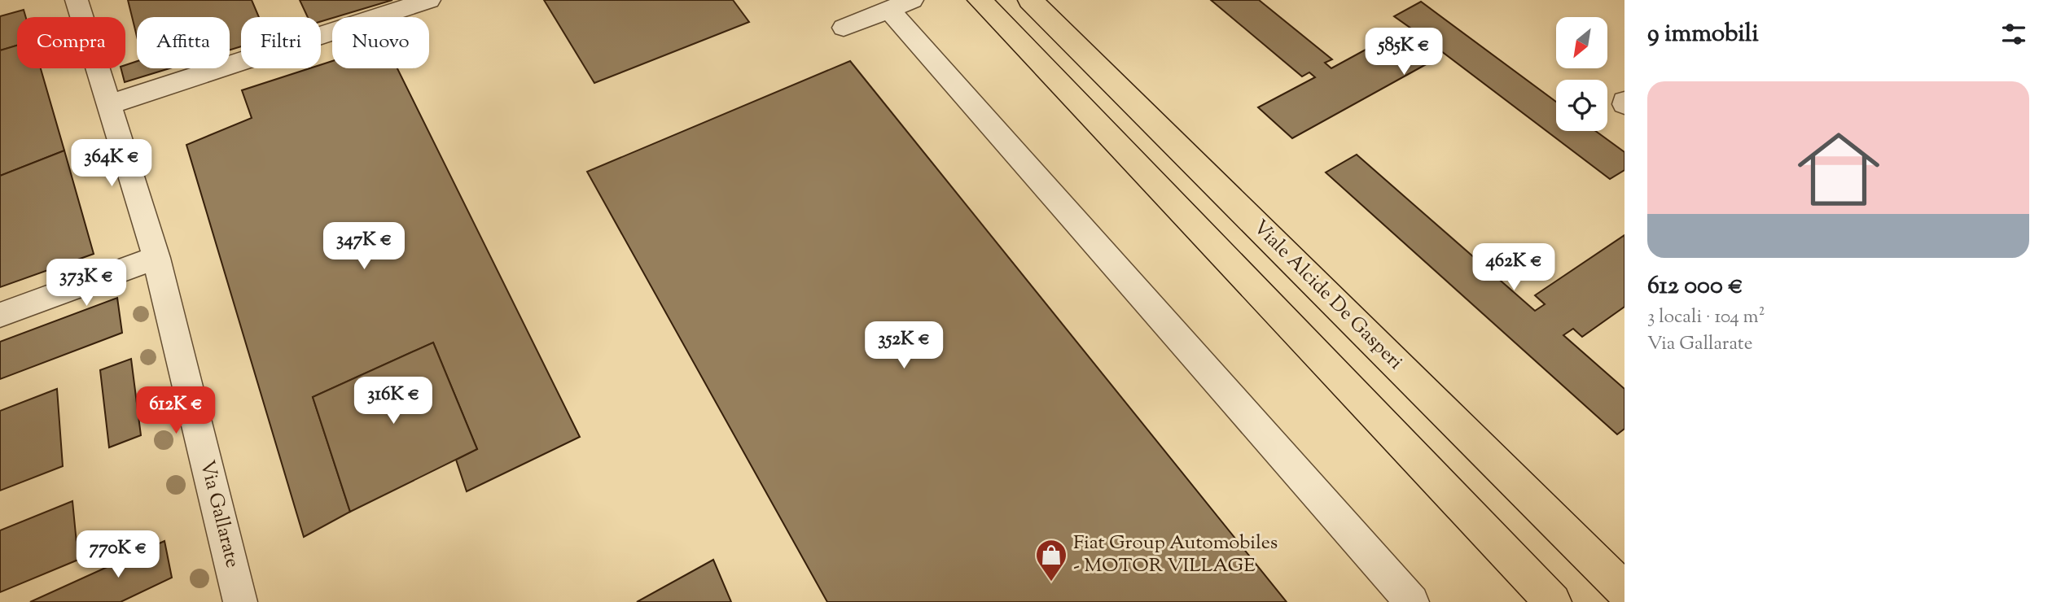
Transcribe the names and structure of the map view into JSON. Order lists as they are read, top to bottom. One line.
{"streets":{"main road":["Viale Alcide De Gasperi"],"street":["Via Gallarate"]},"places":{"shop":["Fiat Group Automobiles - MOTOR VILLAGE"]},"north":"bottom left","page":{"heading":"9 immobili","chip":["Compra","Affitta","Filtri","Nuovo"],"price":["585K €","364K €","347K €","462K €","373K €","352K €","316K €","612K €","770K €"],"list":[{"name":"612 000 €","note":"3 locali · 104 m² · Via Gallarate"}]}}
